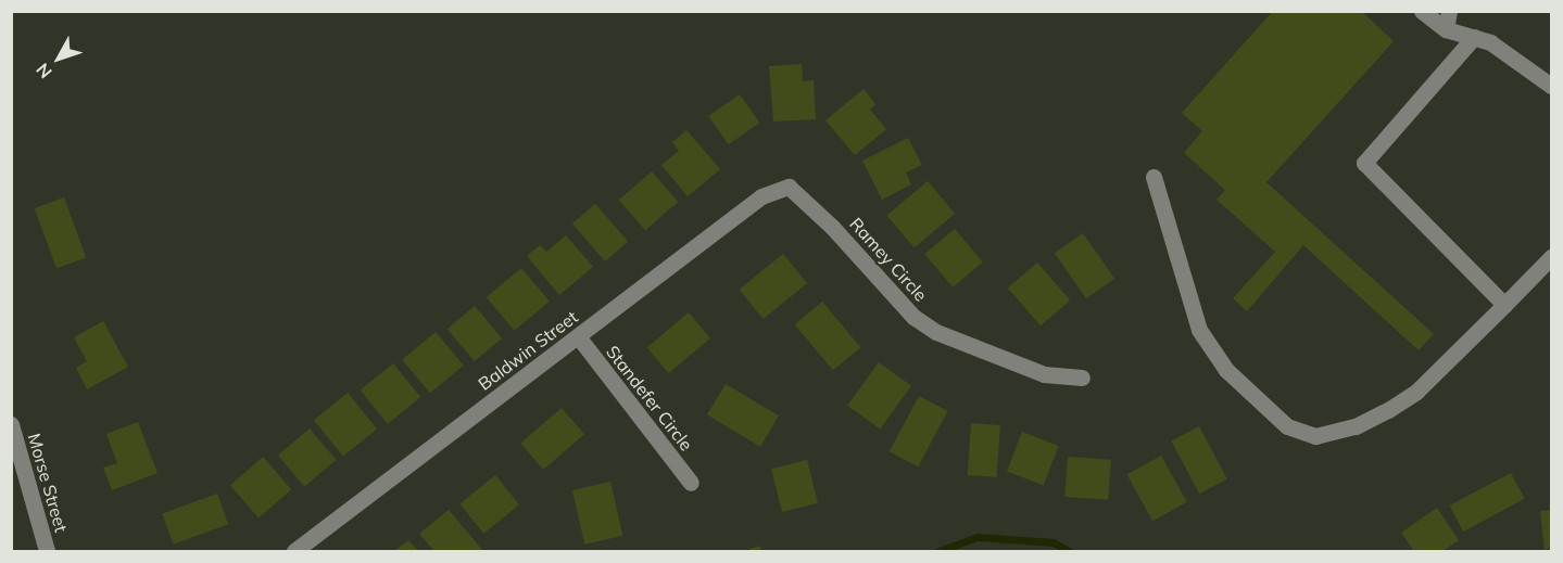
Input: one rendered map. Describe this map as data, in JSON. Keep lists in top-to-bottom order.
{
  "streets": {
    "street": [
      "Ramey Circle",
      "Baldwin Street",
      "Standefer Circle",
      "Morse Street"
    ]
  },
  "crossings": [
    ["Ramey Circle", "Baldwin Street"],
    ["Baldwin Street", "Standefer Circle"]
  ],
  "north": "bottom left"
}
